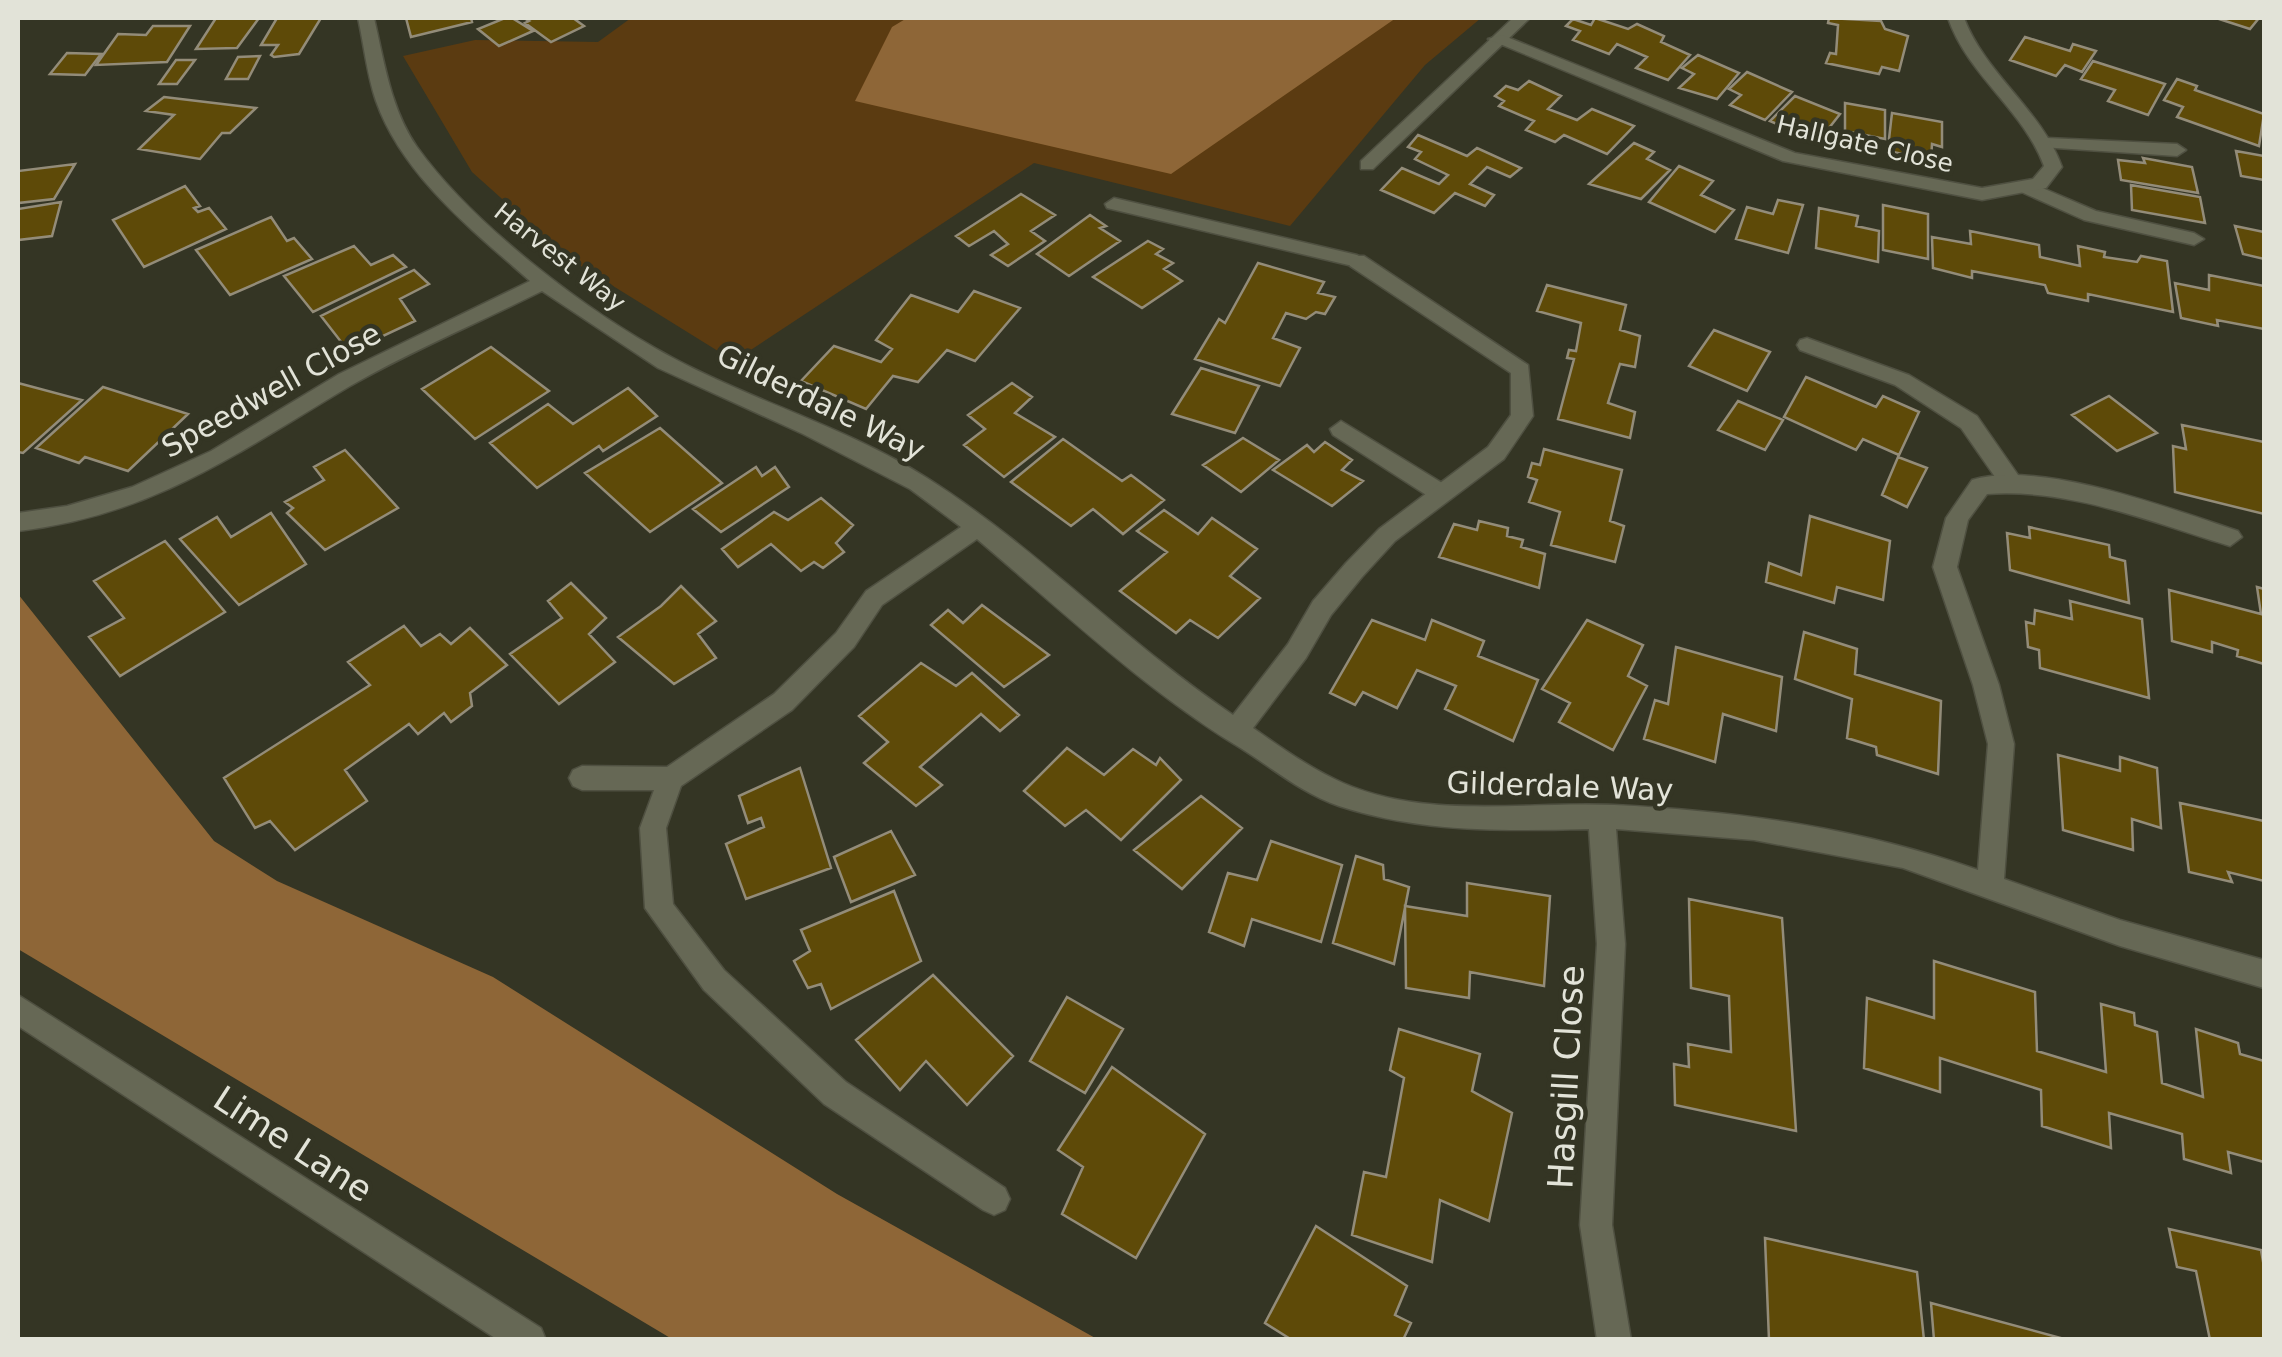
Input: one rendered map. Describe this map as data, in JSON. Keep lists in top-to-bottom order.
{
  "streets": {
    "street": [
      "Hallgate Close",
      "Harvest Way",
      "Speedwell Close",
      "Gilderdale Way",
      "Hasgill Close",
      "Lime Lane"
    ]
  },
  "crossings": [
    ["Harvest Way", "Speedwell Close"],
    ["Harvest Way", "Gilderdale Way"],
    ["Gilderdale Way", "Hasgill Close"]
  ]
}
